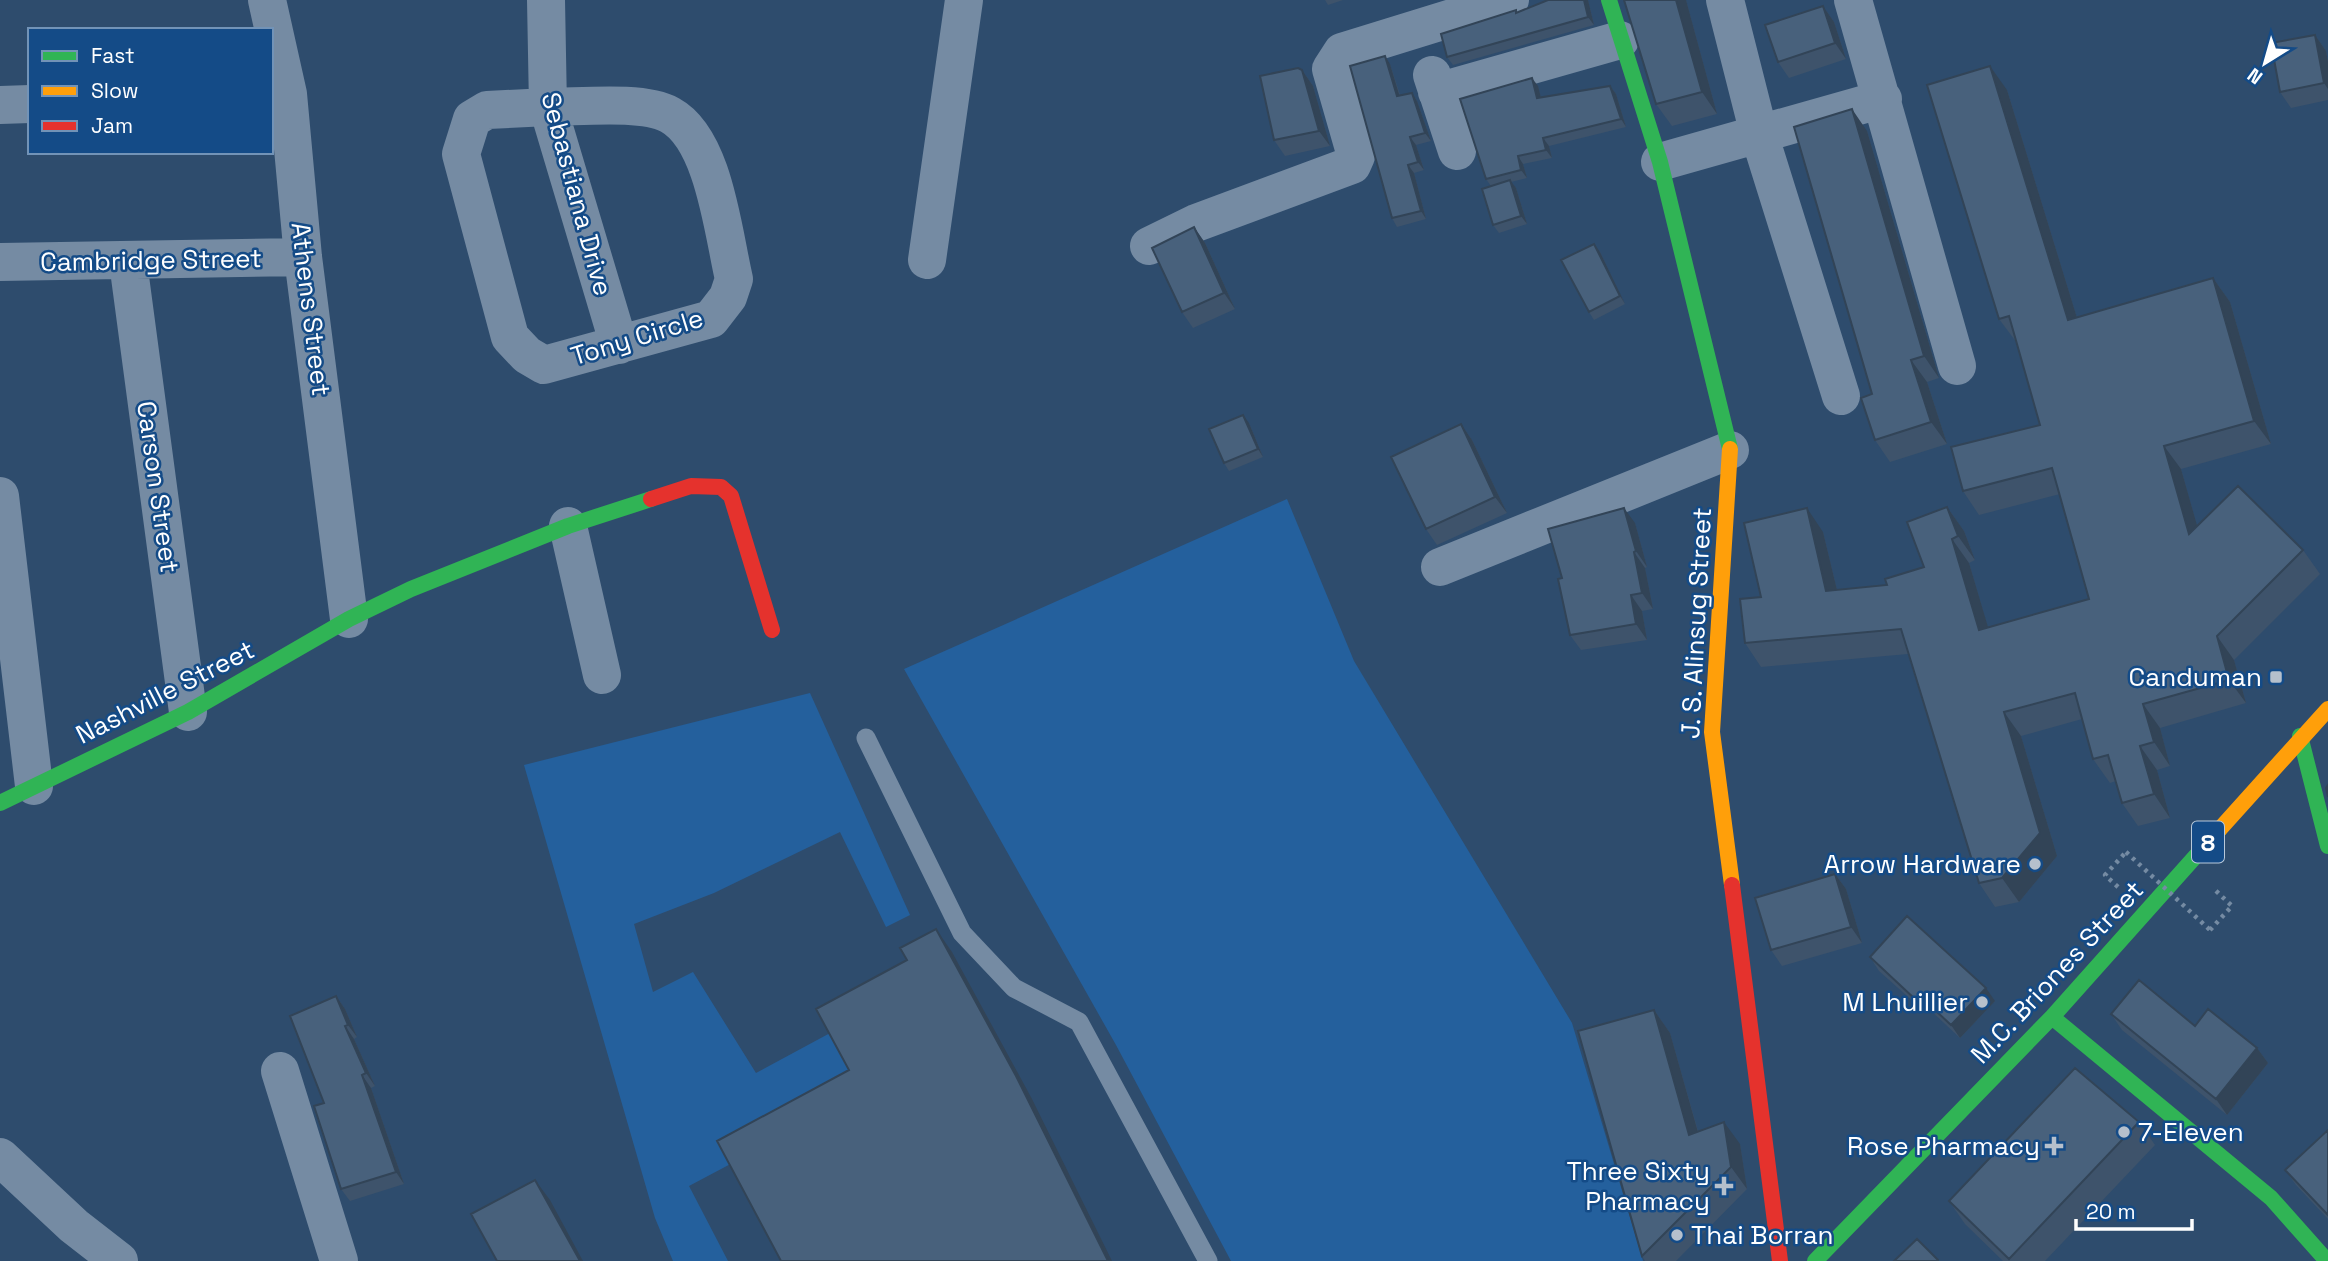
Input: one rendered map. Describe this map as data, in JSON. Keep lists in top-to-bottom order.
{
  "streets": {
    "street": [
      "Sebastiana Drive",
      "Cambridge Street",
      "Athens Street",
      "Tony Circle",
      "Carson Street",
      "J. S. Alinsug Street",
      "Nashville Street",
      "8",
      "M.C. Briones Street"
    ]
  },
  "crossings": [
    ["Sebastiana Drive", "Tony Circle"],
    ["Cambridge Street", "Athens Street"],
    ["Cambridge Street", "Carson Street"],
    ["Athens Street", "Nashville Street"],
    ["Carson Street", "Nashville Street"]
  ],
  "places": {
    "transit": ["Canduman"],
    "other": [
      "Arrow Hardware",
      "M Lhuillier",
      "7-Eleven",
      "Thai Borran"
    ],
    "health": ["Rose Pharmacy", "Three Sixty Pharmacy"]
  },
  "legend": ["Fast", "Slow", "Jam"],
  "scale_bar": "20 m",
  "north": "bottom left"
}
